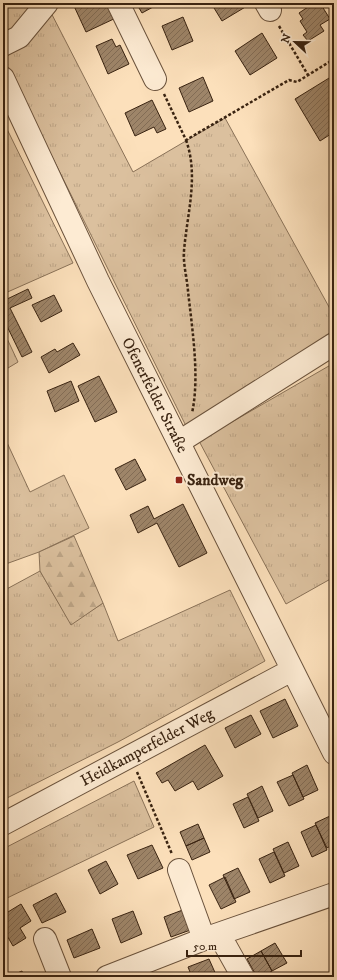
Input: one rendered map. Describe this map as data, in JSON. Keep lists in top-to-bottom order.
{
  "streets": {
    "street": ["Ofenerfelder Straße", "Heidkamperfelder Weg"]
  },
  "crossings": [
    ["Ofenerfelder Straße", "Heidkamperfelder Weg"]
  ],
  "places": {
    "transit": ["Sandweg"]
  },
  "scale_bar": "50 m",
  "north": "left"
}
